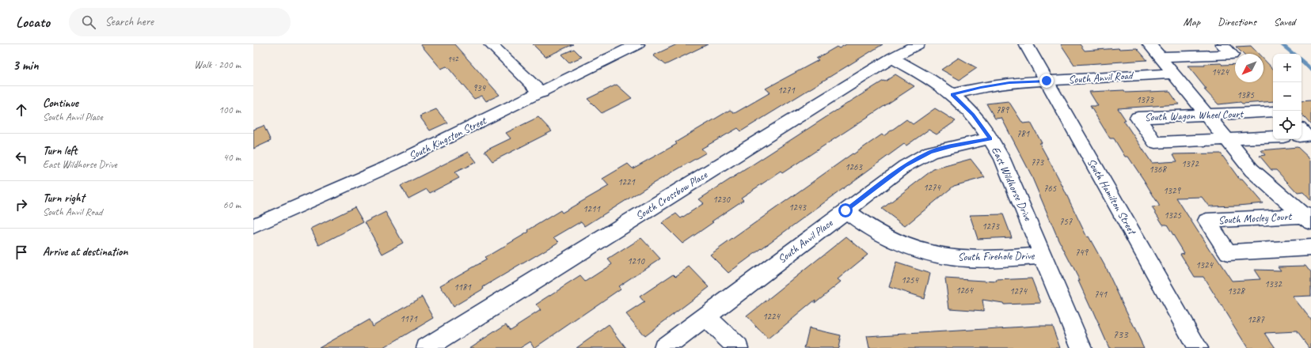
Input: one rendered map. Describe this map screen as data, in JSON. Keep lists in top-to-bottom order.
{
  "streets": {
    "street": [
      "South Anvil Road",
      "South Wagon Wheel Court",
      "South Kingston Street",
      "East Wildhorse Drive",
      "South Crossbow Place",
      "South Hamilton Street",
      "South Mosley Court",
      "South Anvil Place",
      "South Firehole Drive"
    ]
  },
  "crossings": [
    ["South Anvil Road", "East Wildhorse Drive"],
    ["South Anvil Road", "South Hamilton Street"],
    ["East Wildhorse Drive", "South Crossbow Place"],
    ["East Wildhorse Drive", "South Anvil Place"],
    ["East Wildhorse Drive", "South Firehole Drive"],
    ["South Anvil Place", "South Firehole Drive"]
  ],
  "house_numbers": [
    "942",
    "1424",
    "934",
    "1271",
    "1385",
    "1373",
    "789",
    "781",
    "773",
    "1372",
    "1263",
    "1368",
    "1221",
    "1274",
    "765",
    "1329",
    "1230",
    "1243",
    "1211",
    "1325",
    "757",
    "1273",
    "749",
    "1210",
    "1324",
    "1254",
    "1332",
    "1181",
    "1264",
    "1274",
    "1328",
    "741",
    "1224",
    "1171",
    "1287",
    "733"
  ],
  "north": "bottom left",
  "page": {
    "header": "Locato",
    "search": "Search here",
    "nav": ["Map", "Directions", "Saved"],
    "heading": ["3 min", "Walk · 200 m"],
    "map_buttons": ["+", "−"],
    "list": [
      ["Continue", "South Anvil Place", "100 m"],
      ["Turn left", "East Wildhorse Drive", "40 m"],
      ["Turn right", "South Anvil Road", "60 m"],
      "Arrive at destination"
    ]
  }
}
